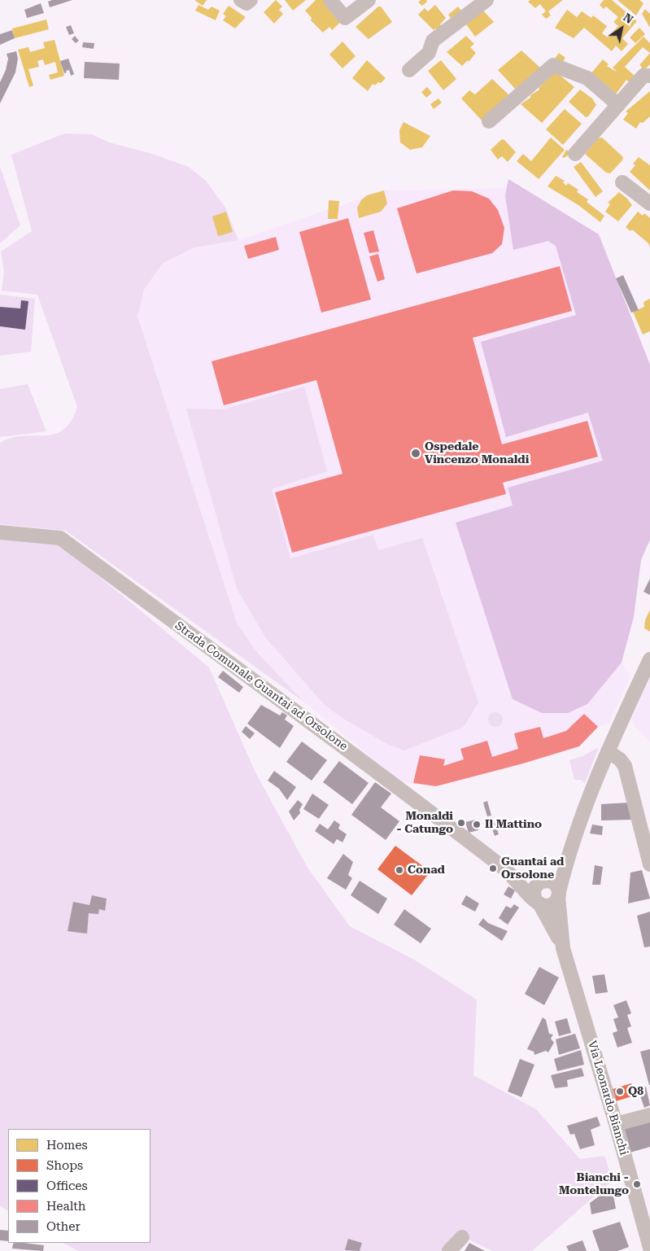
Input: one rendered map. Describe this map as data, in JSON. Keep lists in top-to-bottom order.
{
  "streets": {
    "street": ["Strada Comunale Guantai ad Orsolone", "Via Leonardo Bianchi"]
  },
  "crossings": [
    ["Strada Comunale Guantai ad Orsolone", "Via Leonardo Bianchi"]
  ],
  "places": [
    "Ospedale Vincenzo Monaldi",
    "Monaldi - Catungo",
    "Il Mattino",
    "Guantai ad Orsolone",
    "Conad",
    "Q8",
    "Bianchi - Montelungo"
  ],
  "legend": [
    "Homes",
    "Shops",
    "Offices",
    "Health",
    "Other"
  ],
  "north": "top right"
}
